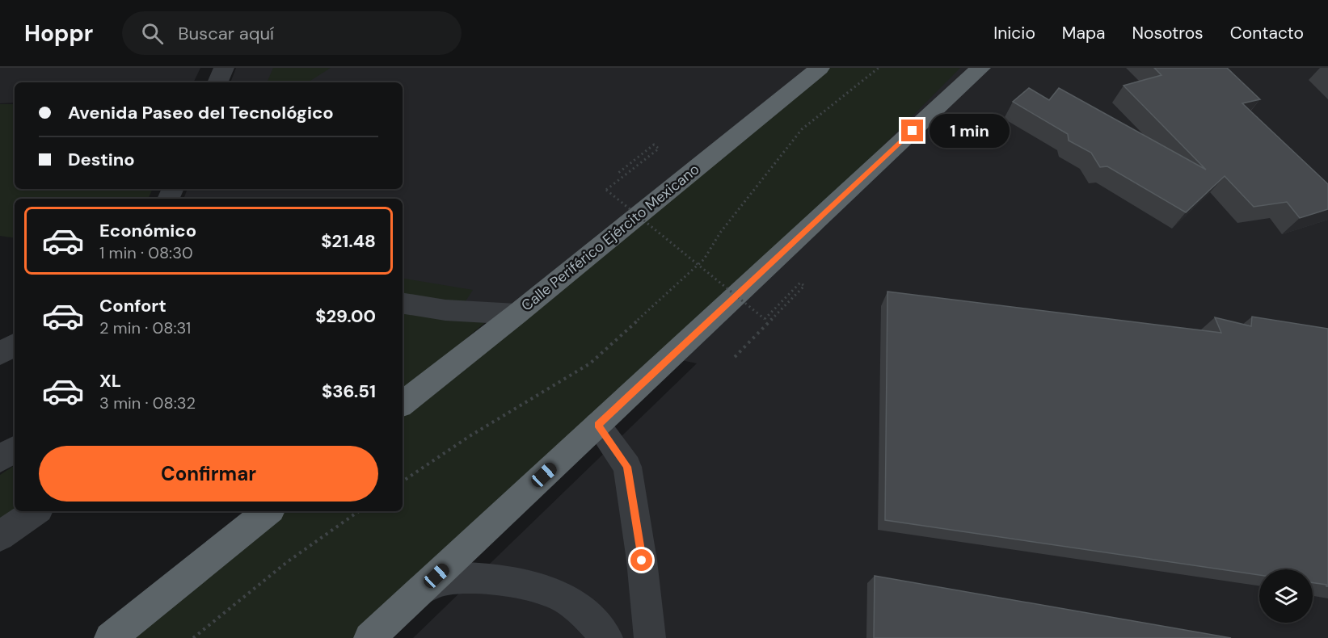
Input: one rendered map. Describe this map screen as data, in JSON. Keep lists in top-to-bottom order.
{
  "streets": {
    "highway": ["Calle Periférico Ejército Mexicano"]
  },
  "page": {
    "header": "Hoppr",
    "search": "Buscar aquí",
    "nav": [
      "Inicio",
      "Mapa",
      "Nosotros",
      "Contacto"
    ],
    "banner": ["Avenida Paseo del Tecnológico", "Destino"],
    "bubble": "1 min",
    "list": [
      {
        "name": "Económico",
        "note": "1 min · 08:30",
        "value": "$21.48"
      },
      {
        "name": "Confort",
        "note": "2 min · 08:31",
        "value": "$29.00"
      },
      {
        "name": "XL",
        "note": "3 min · 08:32",
        "value": "$36.51"
      }
    ],
    "buttons": "Confirmar"
  }
}
